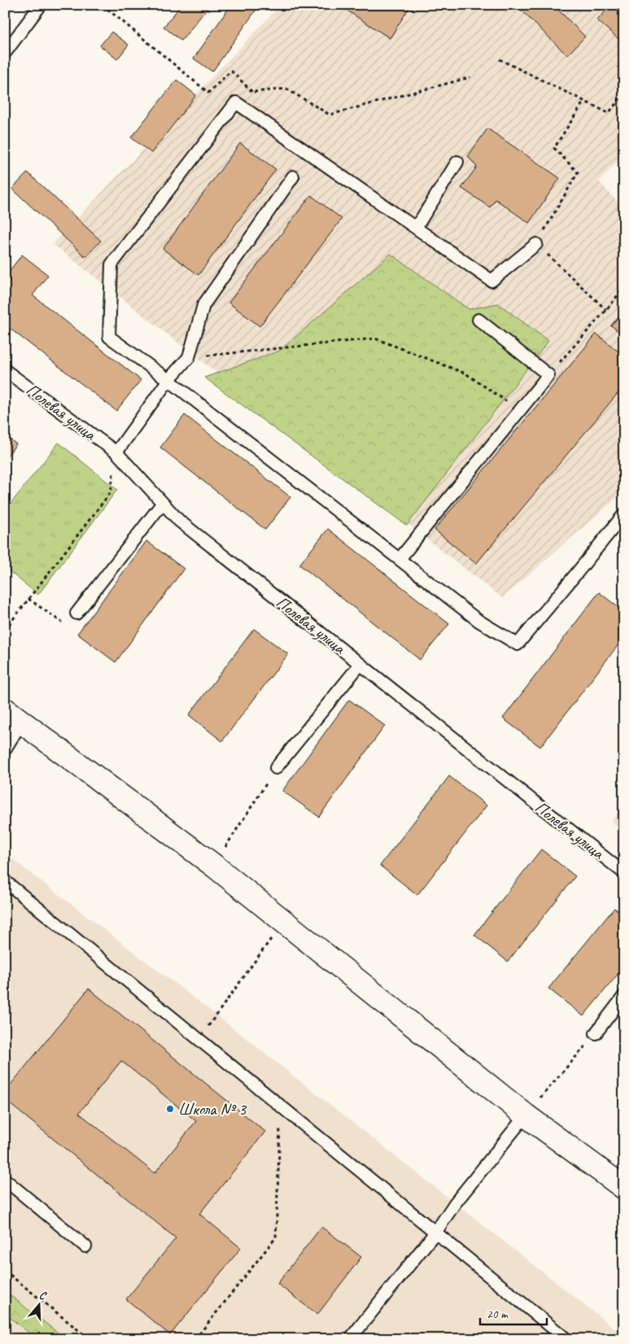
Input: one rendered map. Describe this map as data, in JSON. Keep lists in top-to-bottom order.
{
  "streets": {
    "lane": ["Полевая улица"]
  },
  "places": ["Школа № 3"],
  "scale_bar": "20 m",
  "north": "top"
}
